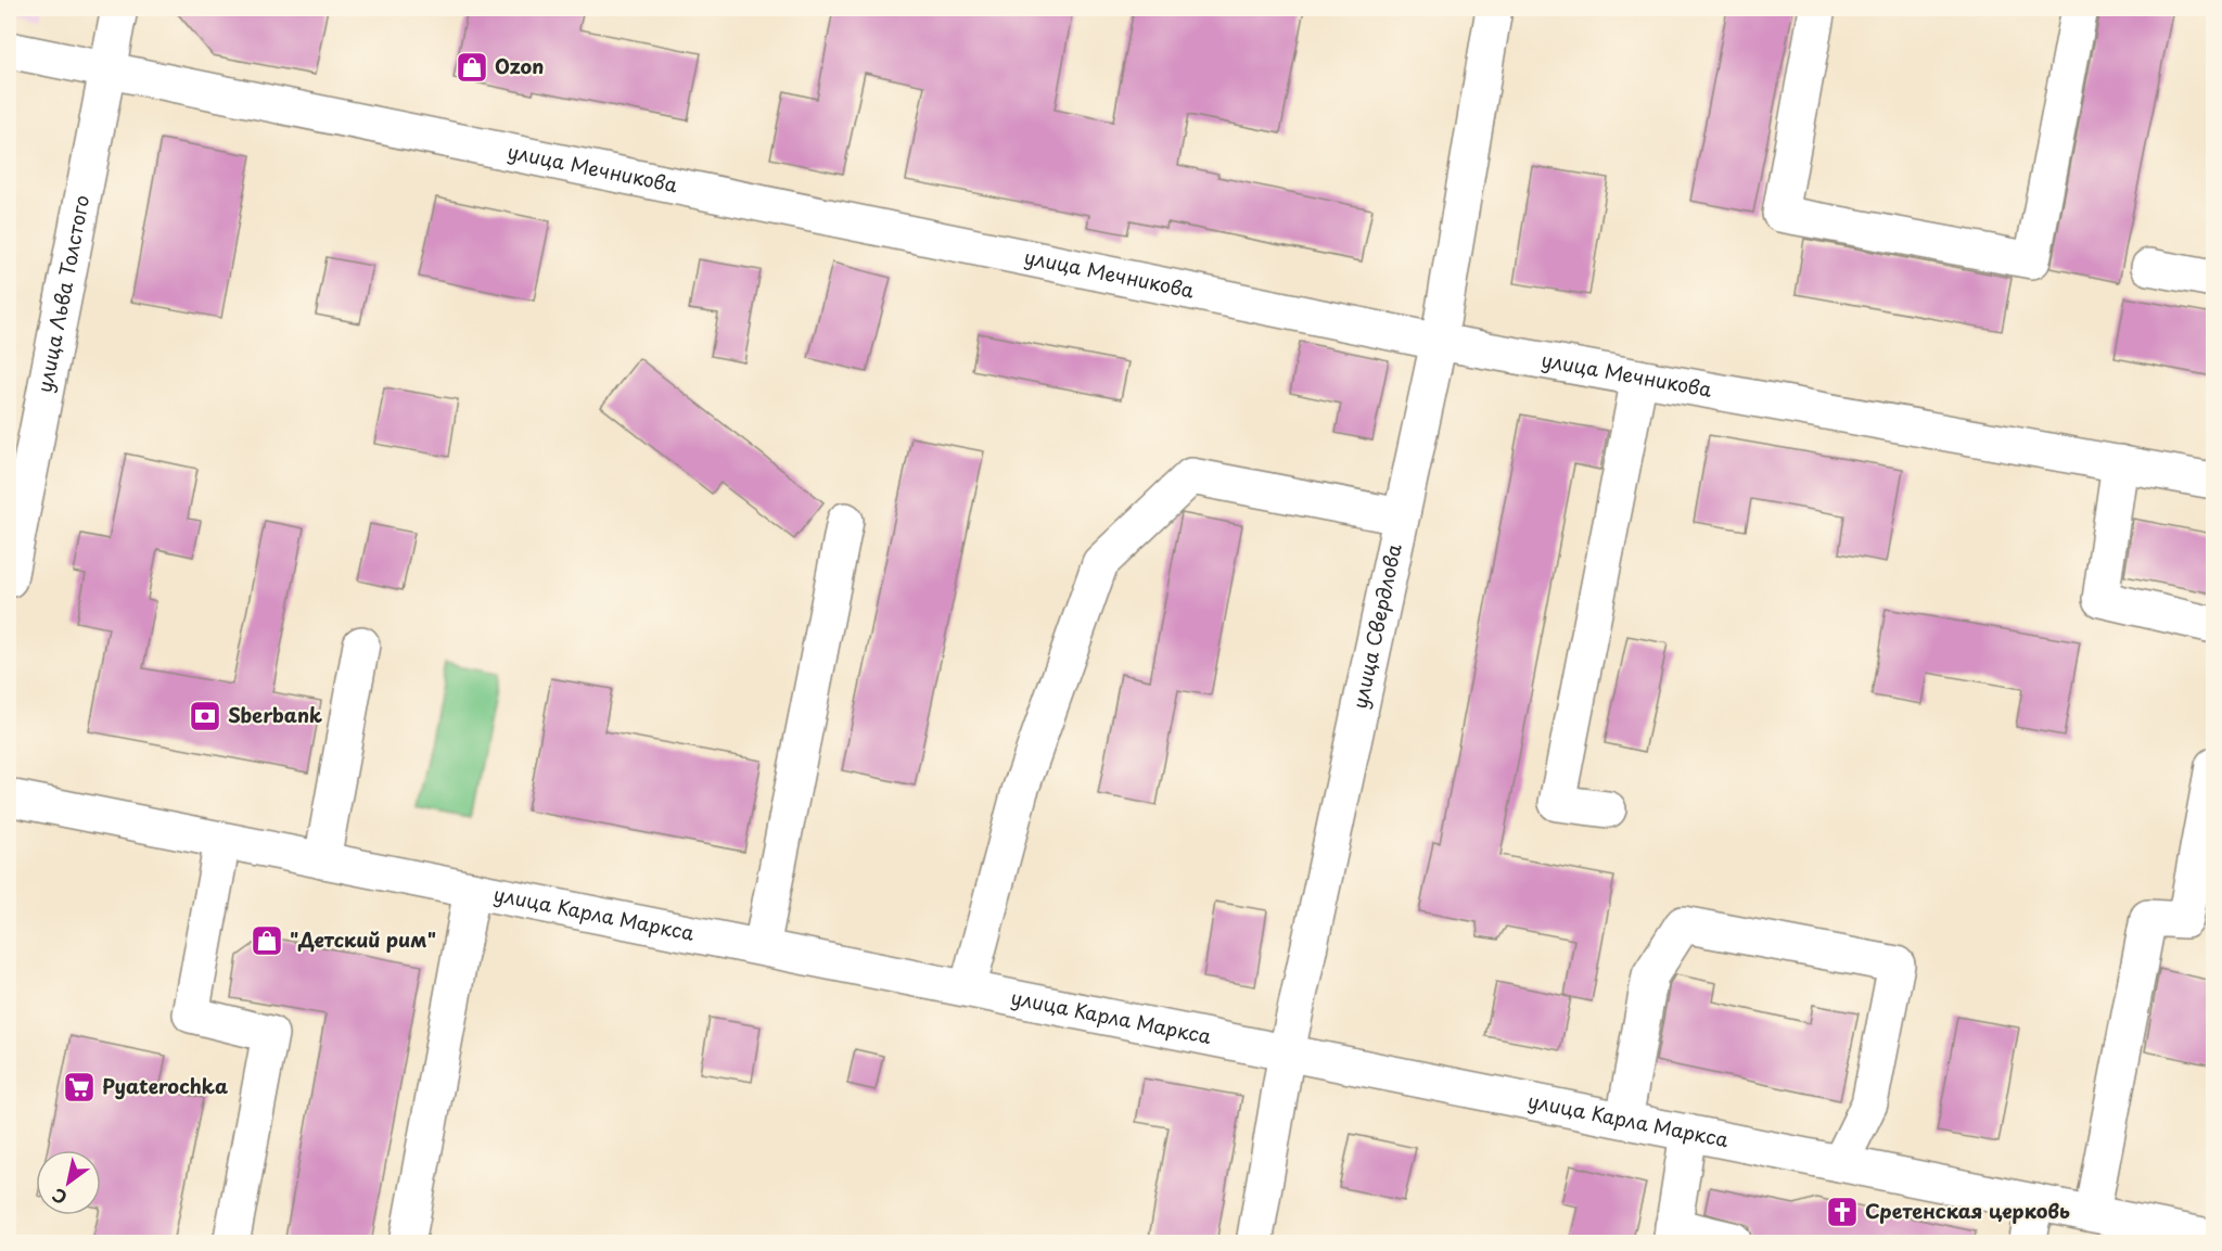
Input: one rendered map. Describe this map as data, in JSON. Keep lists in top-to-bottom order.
{
  "streets": {
    "street": [
      "улица Мечникова",
      "улица Льва Толстого",
      "улица Свердлова",
      "улица Карла Маркса"
    ]
  },
  "crossings": [
    ["улица Мечникова", "улица Льва Толстого"],
    ["улица Мечникова", "улица Свердлова"],
    ["улица Свердлова", "улица Карла Маркса"]
  ],
  "places": {
    "shop": ["Ozon", "\"Детский рим\""],
    "bank": ["Sberbank"],
    "supermarket": ["Pyaterochka"],
    "church": ["Сретенская церковь"]
  },
  "north": "bottom left"
}
